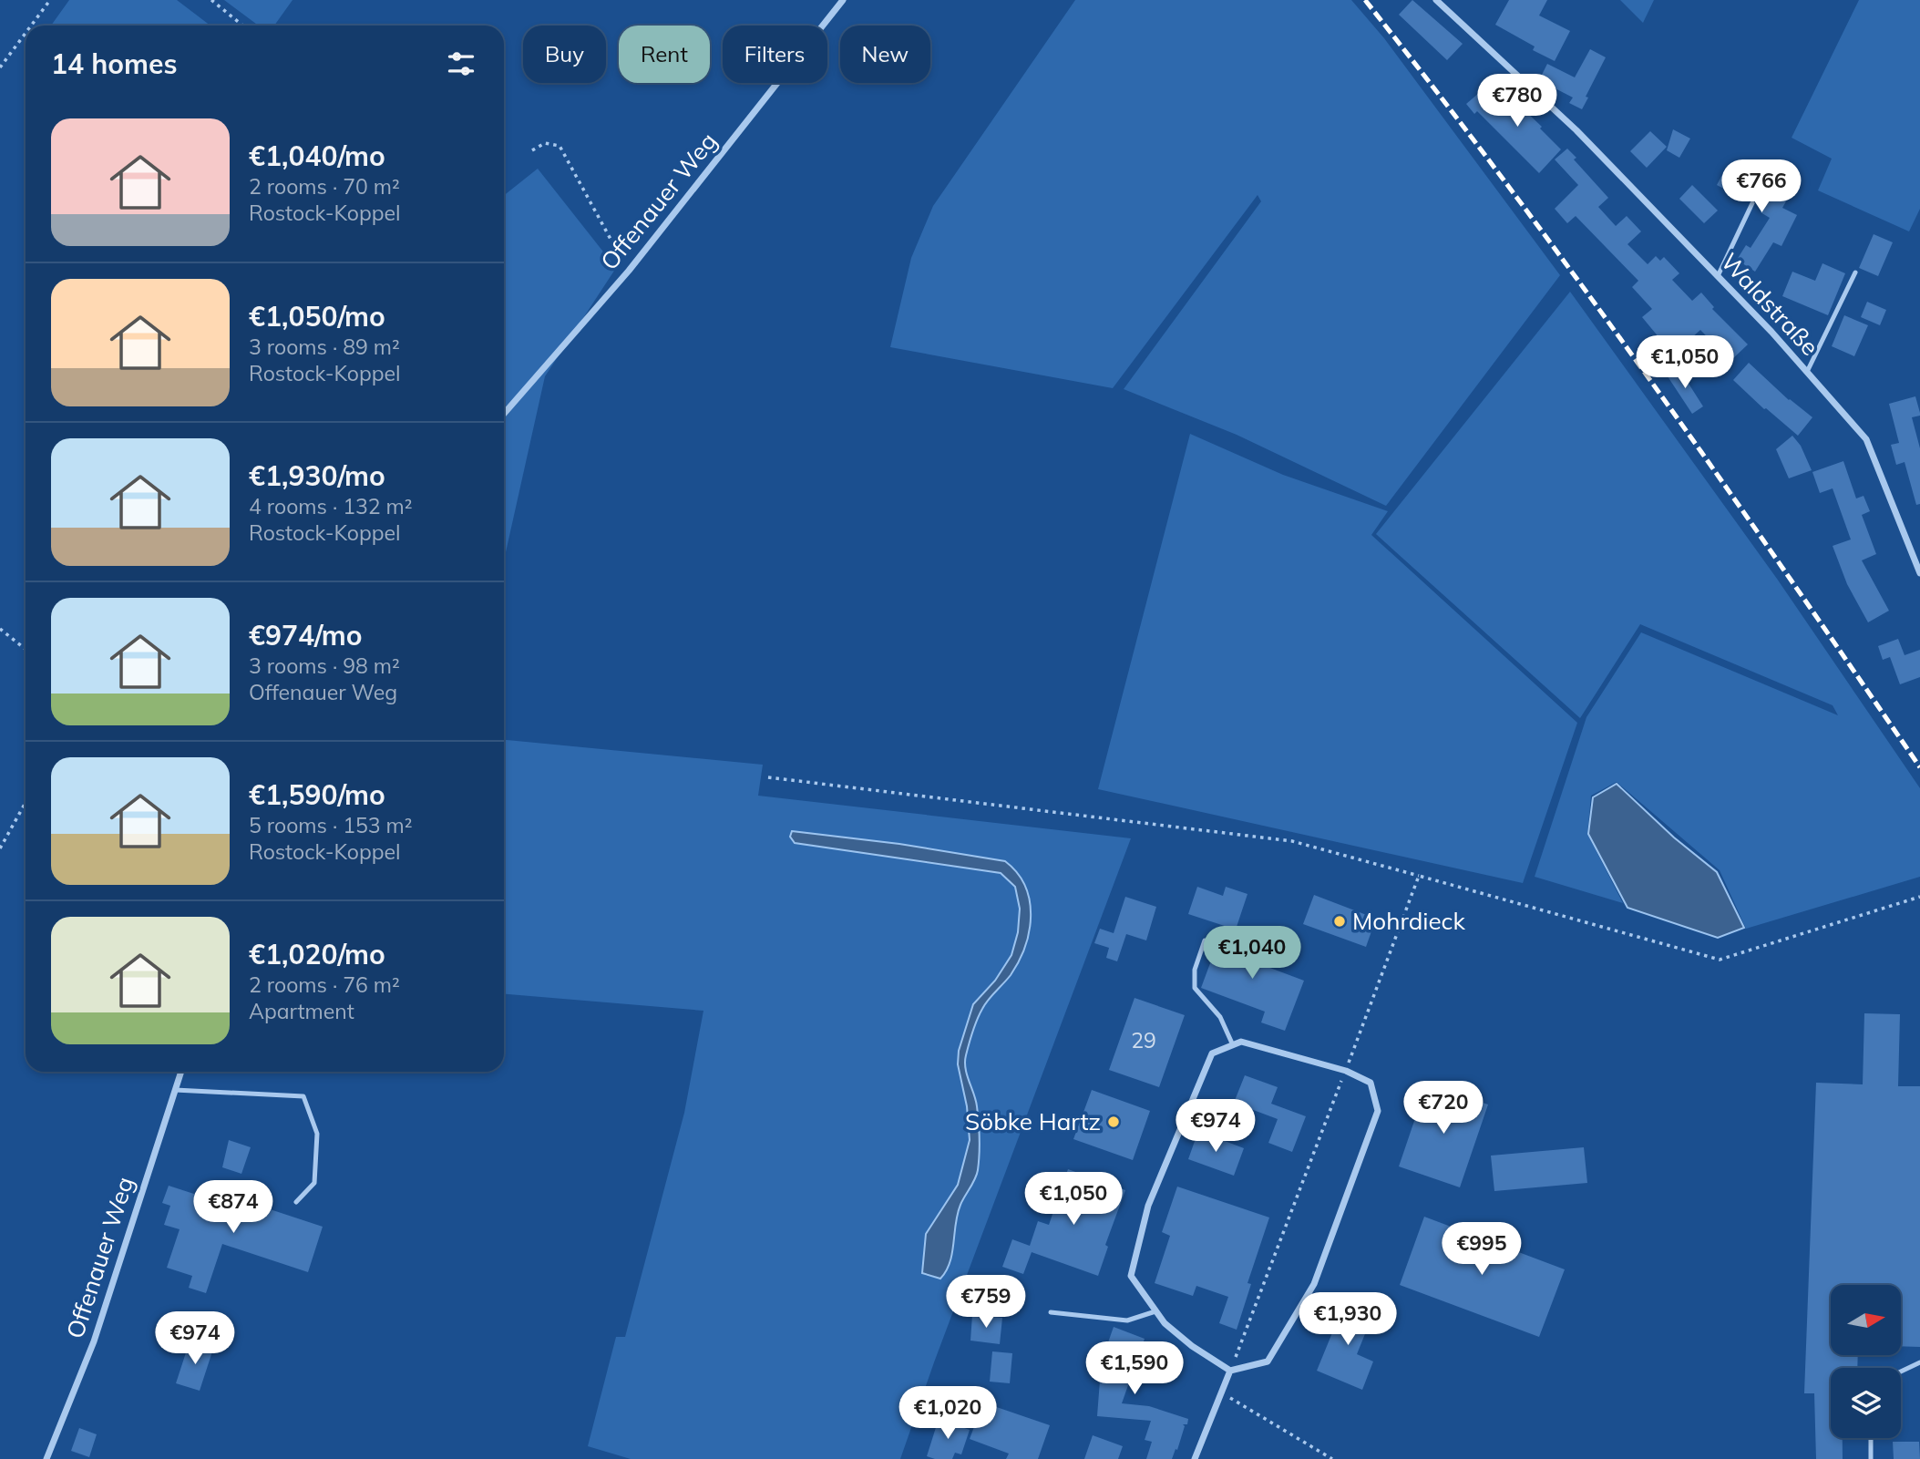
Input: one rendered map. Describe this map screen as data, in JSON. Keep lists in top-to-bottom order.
{
  "streets": {
    "street": ["Offenauer Weg", "Waldstraße"]
  },
  "places": ["Mohrdieck", "Söbke Hartz"],
  "house_numbers": ["29"],
  "north": "right",
  "page": {
    "chip": [
      "Buy",
      "Rent",
      "Filters",
      "New"
    ],
    "heading": "14 homes",
    "price": [
      "€780",
      "€766",
      "€1,050",
      "€1,040",
      "€720",
      "€974",
      "€1,050",
      "€874",
      "€995",
      "€759",
      "€1,930",
      "€974",
      "€1,590",
      "€1,020"
    ],
    "list": [
      {
        "name": "€1,040/mo",
        "note": "2 rooms · 70 m² · Rostock-Koppel"
      },
      {
        "name": "€1,050/mo",
        "note": "3 rooms · 89 m² · Rostock-Koppel"
      },
      {
        "name": "€1,930/mo",
        "note": "4 rooms · 132 m² · Rostock-Koppel"
      },
      {
        "name": "€974/mo",
        "note": "3 rooms · 98 m² · Offenauer Weg"
      },
      {
        "name": "€1,590/mo",
        "note": "5 rooms · 153 m² · Rostock-Koppel"
      },
      {
        "name": "€1,020/mo",
        "note": "2 rooms · 76 m² · Apartment"
      }
    ]
  }
}
